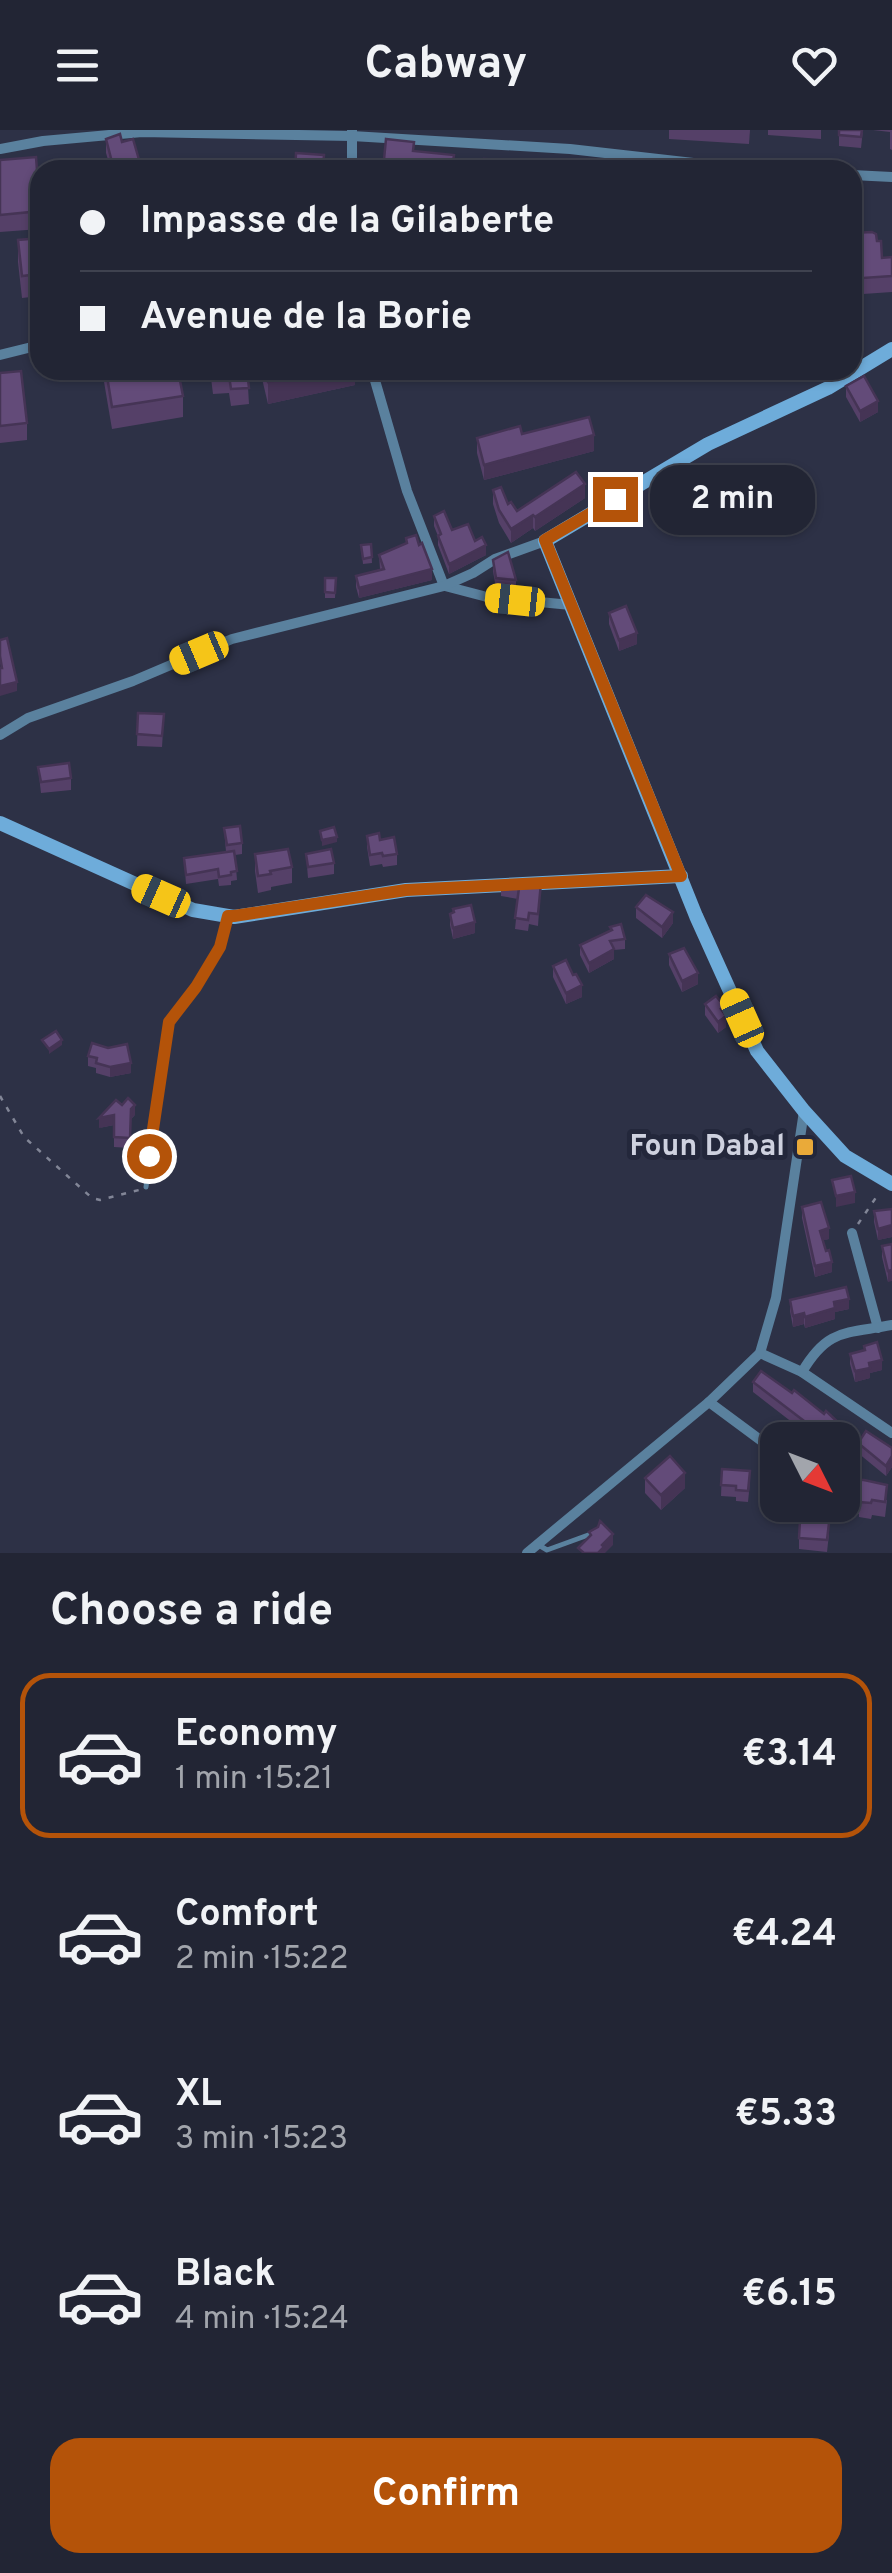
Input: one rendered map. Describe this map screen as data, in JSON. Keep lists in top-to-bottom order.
{
  "places": {
    "transit": ["Foun Dabal"]
  },
  "north": "bottom right",
  "page": {
    "header": "Cabway",
    "banner": ["Impasse de la Gilaberte", "Avenue de la Borie"],
    "bubble": "2 min",
    "heading": "Choose a ride",
    "list": [
      {
        "name": "Economy",
        "note": "1 min · 15:21",
        "value": "€3.14"
      },
      {
        "name": "Comfort",
        "note": "2 min · 15:22",
        "value": "€4.24"
      },
      {
        "name": "XL",
        "note": "3 min · 15:23",
        "value": "€5.33"
      },
      {
        "name": "Black",
        "note": "4 min · 15:24",
        "value": "€6.15"
      }
    ],
    "buttons": "Confirm"
  }
}
